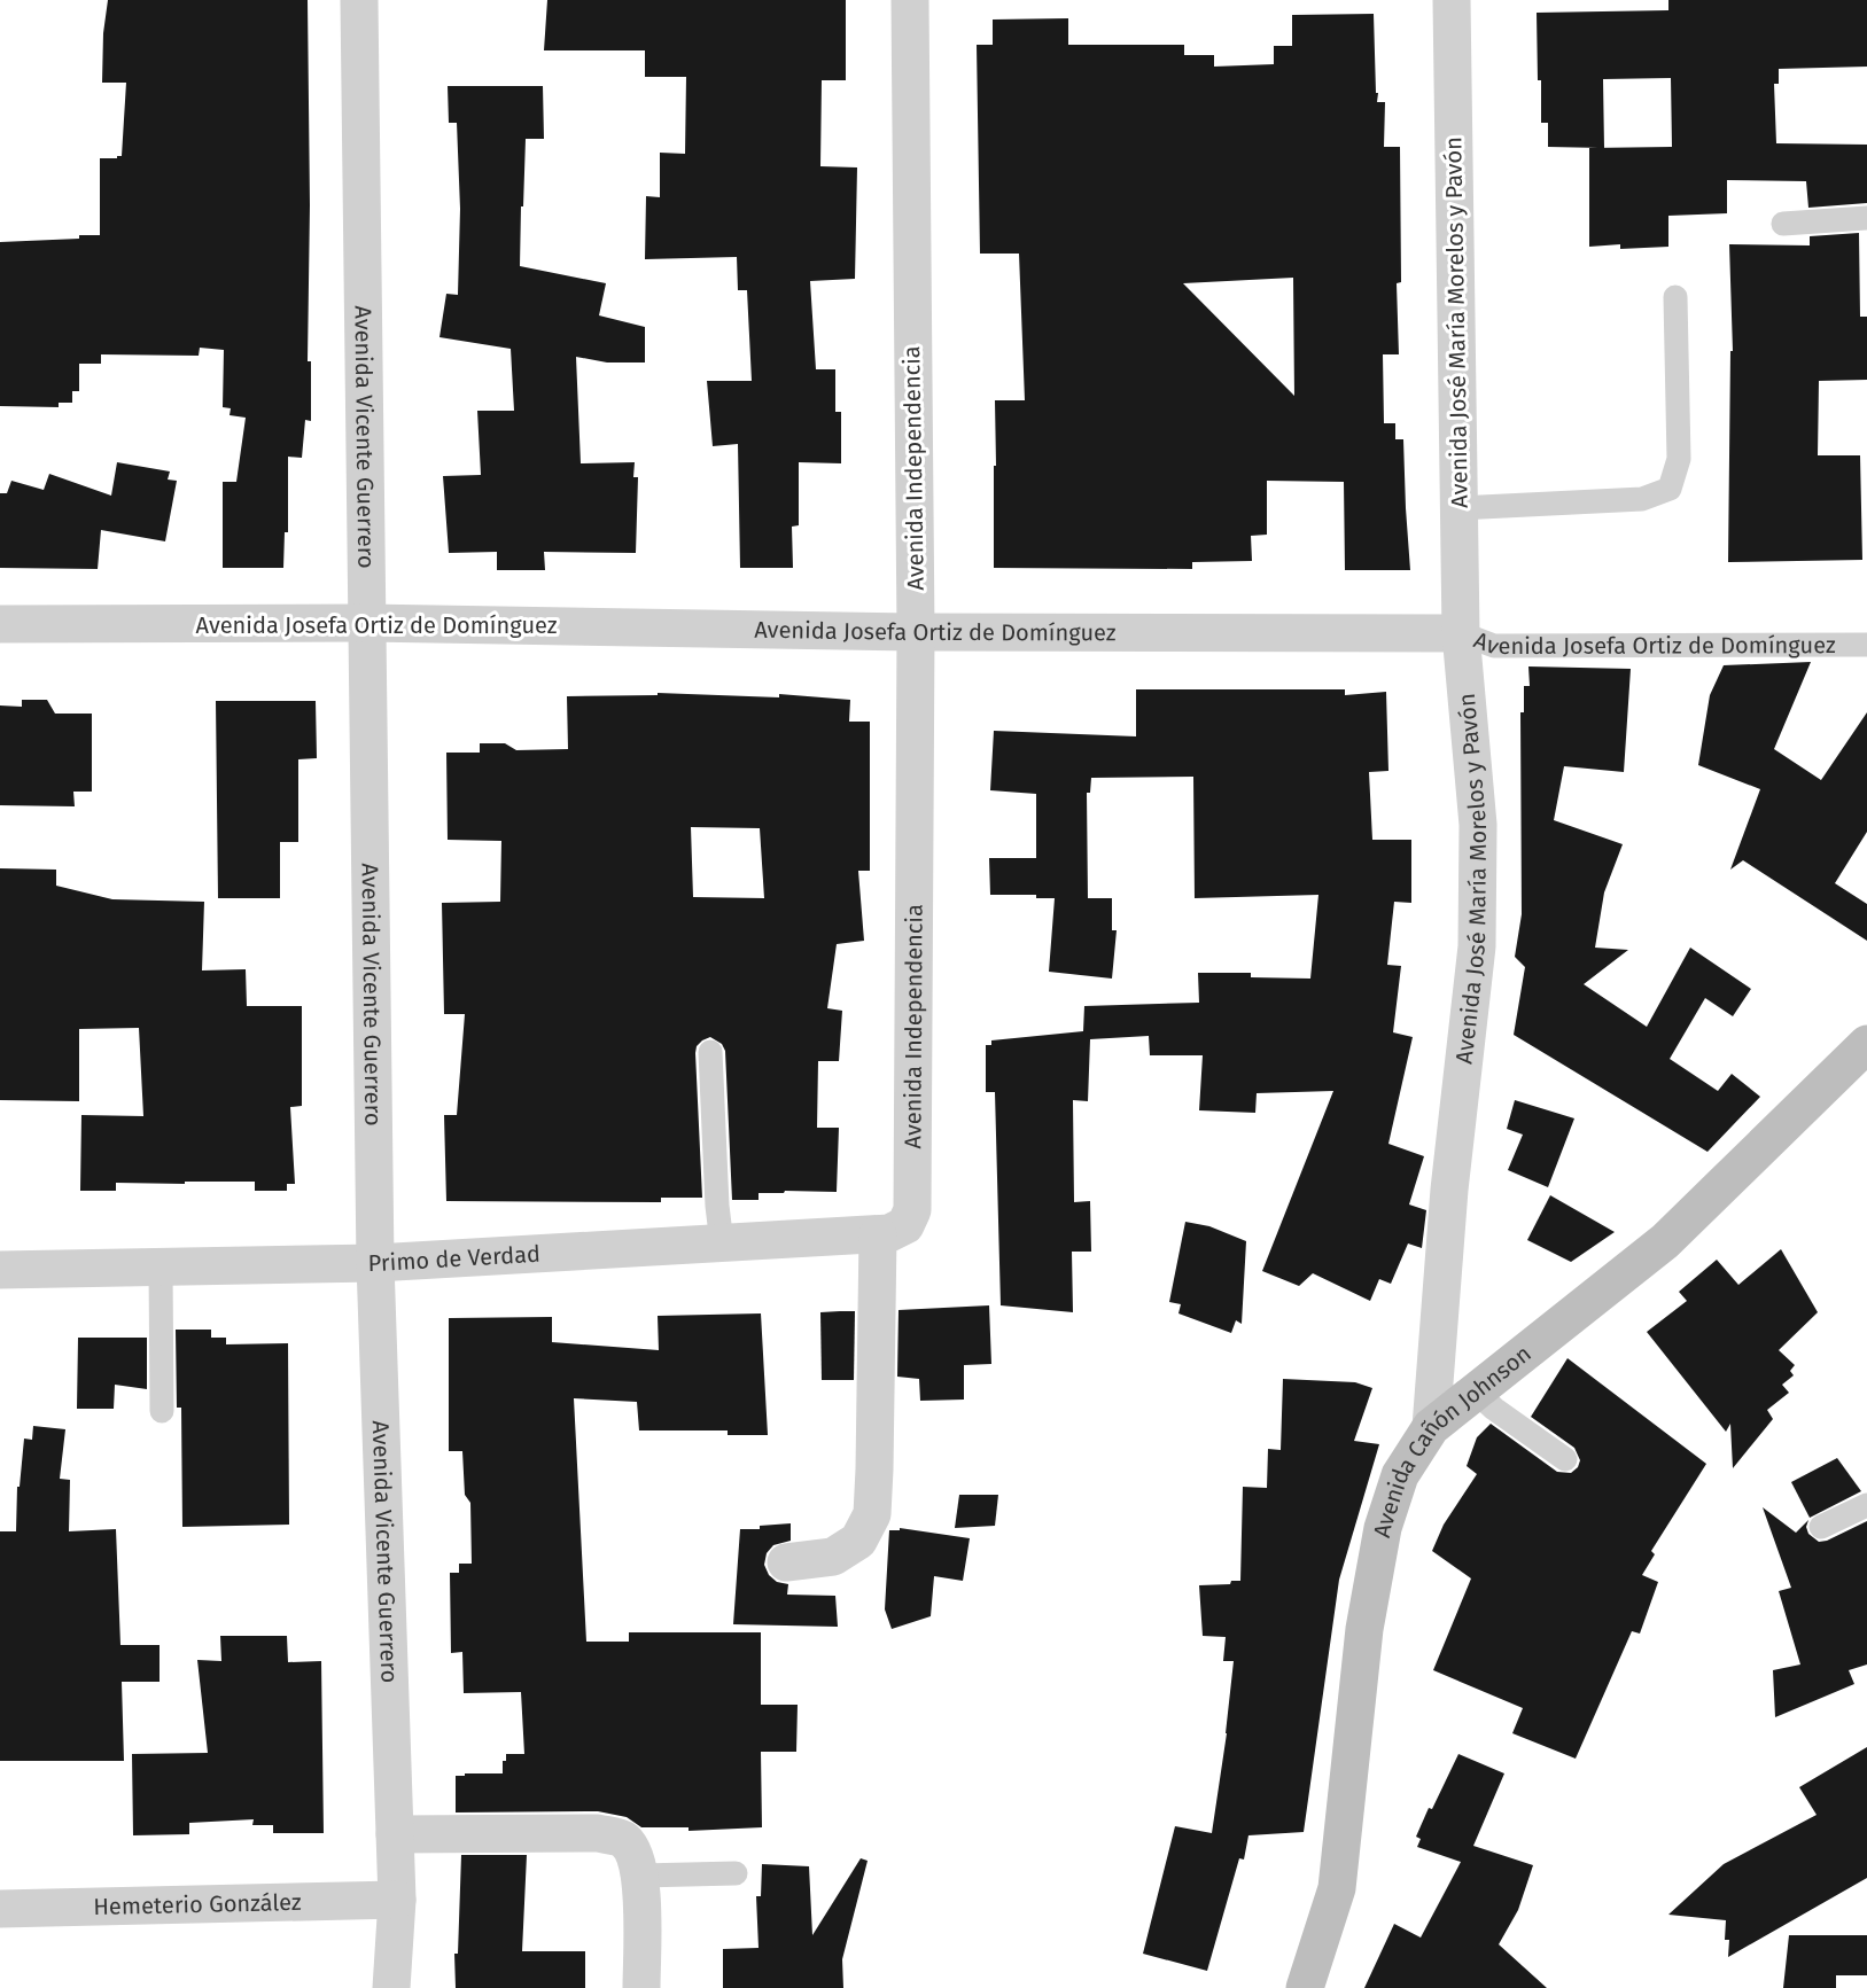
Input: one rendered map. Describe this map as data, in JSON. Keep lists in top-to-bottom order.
{
  "streets": {
    "main road": ["Avenida Cañón Johnson"],
    "street": [
      "Avenida José María Morelos y Pavón",
      "Avenida Vicente Guerrero",
      "Avenida Independencia",
      "Avenida Josefa Ortiz de Domínguez",
      "Primo de Verdad",
      "Hemeterio González"
    ]
  },
  "crossings": [
    ["Avenida José María Morelos y Pavón", "Avenida Josefa Ortiz de Domínguez"],
    ["Avenida José María Morelos y Pavón", "Avenida Cañón Johnson"],
    ["Avenida Vicente Guerrero", "Avenida Josefa Ortiz de Domínguez"],
    ["Avenida Vicente Guerrero", "Primo de Verdad"],
    ["Avenida Vicente Guerrero", "Hemeterio González"],
    ["Avenida Independencia", "Avenida Josefa Ortiz de Domínguez"],
    ["Avenida Independencia", "Primo de Verdad"]
  ]
}
